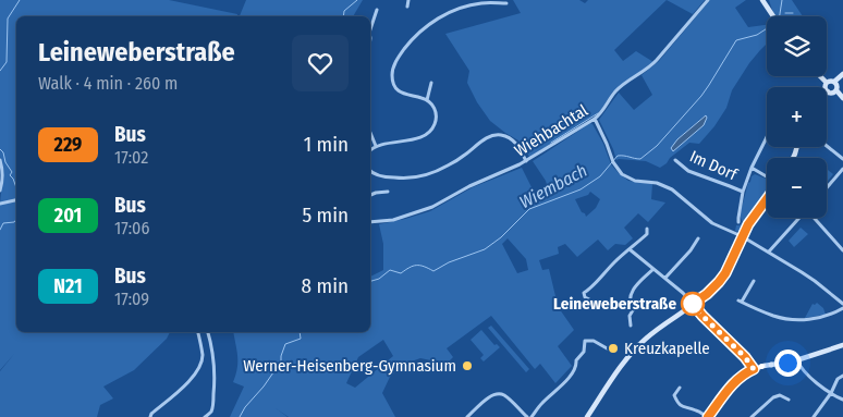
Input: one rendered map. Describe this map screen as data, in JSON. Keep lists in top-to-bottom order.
{
  "streets": {
    "street": ["Wiehbachtal", "Im Dorf"]
  },
  "water": ["Wiembach"],
  "places": ["Leineweberstraße", "Kreuzkapelle", "Werner-Heisenberg-Gymnasium"],
  "lines": ["bus line 229"],
  "page": {
    "map_buttons": ["+", "−"],
    "heading": ["Leineweberstraße", "Walk · 4 min · 260 m"],
    "list": [
      {
        "mark": "229",
        "name": "Bus",
        "note": "17:02",
        "value": "1 min"
      },
      {
        "mark": "201",
        "name": "Bus",
        "note": "17:06",
        "value": "5 min"
      },
      {
        "mark": "N21",
        "name": "Bus",
        "note": "17:09",
        "value": "8 min"
      }
    ]
  }
}
